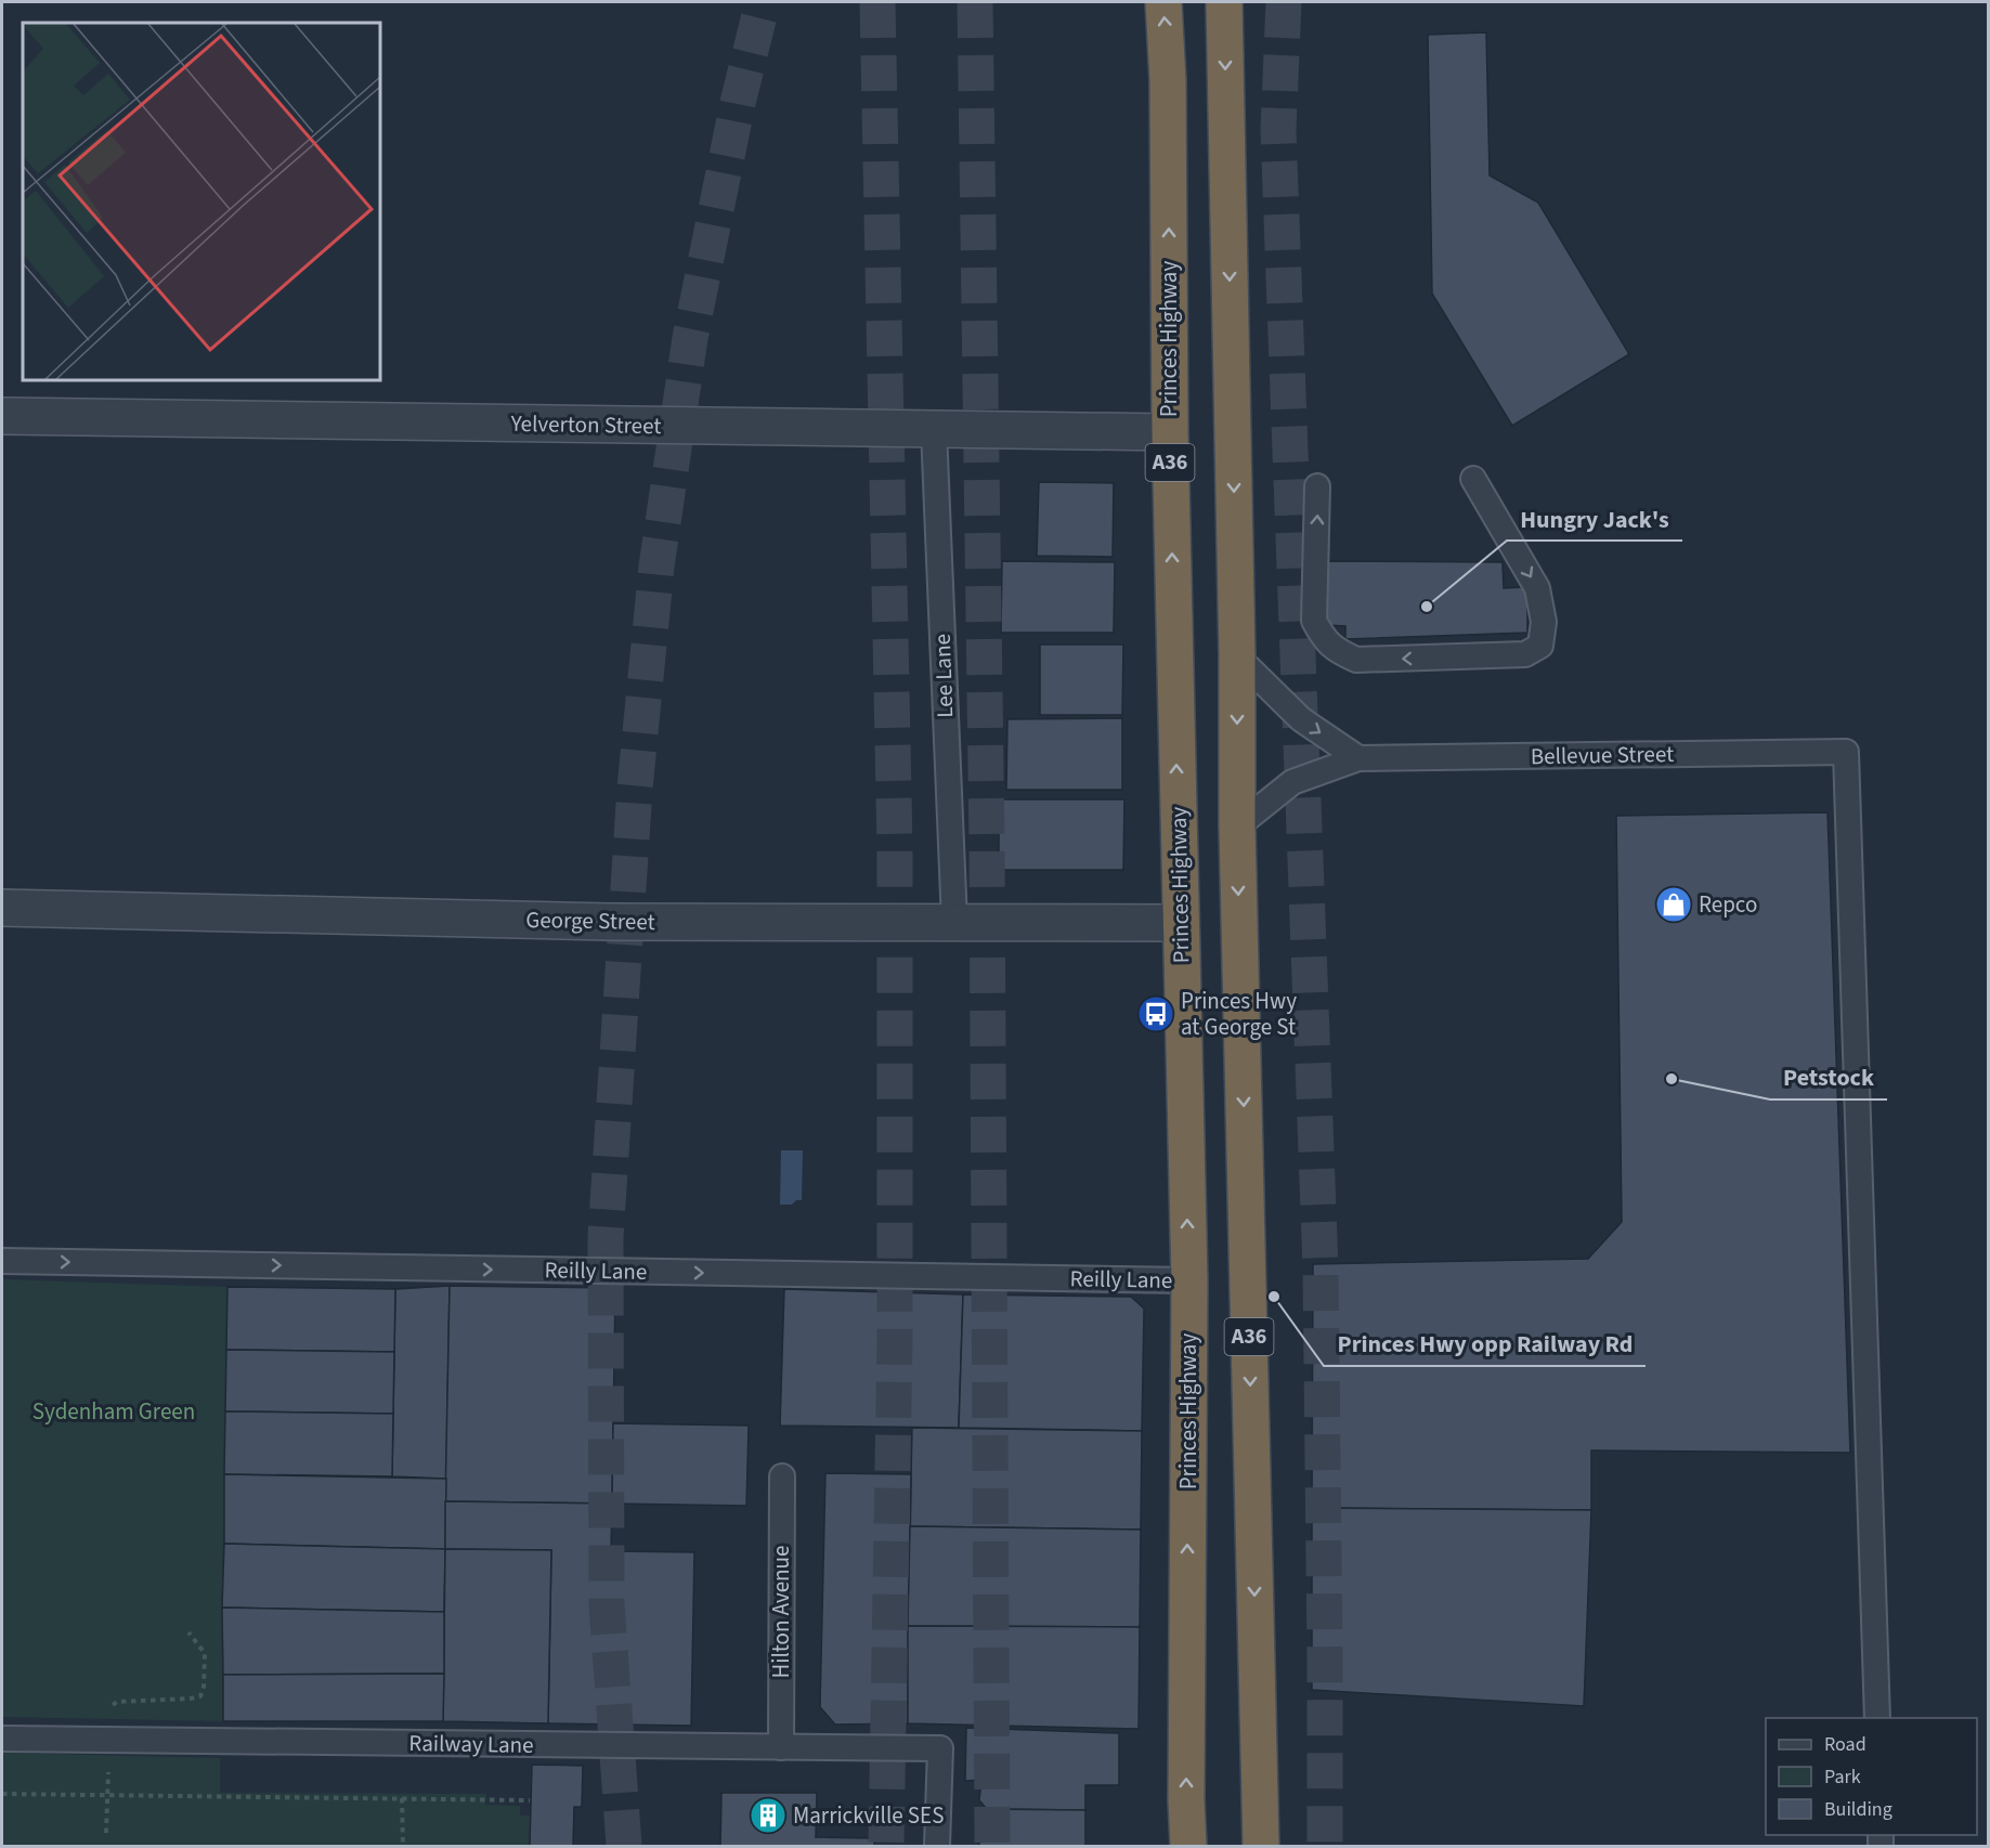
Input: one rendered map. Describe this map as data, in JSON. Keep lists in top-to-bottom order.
{
  "streets": {
    "highway": ["Princes Highway", "A36"],
    "street": ["Yelverton Street", "George Street"],
    "lane": [
      "Lee Lane",
      "Bellevue Street",
      "Reilly Lane",
      "Hilton Avenue",
      "Railway Lane"
    ]
  },
  "crossings": [
    ["Princes Highway", "Yelverton Street"],
    ["Princes Highway", "George Street"],
    ["Princes Highway", "Reilly Lane"],
    ["Yelverton Street", "Lee Lane"],
    ["A36", "Bellevue Street"],
    ["Lee Lane", "George Street"],
    ["Hilton Avenue", "Railway Lane"]
  ],
  "one_way": ["Reilly Lane"],
  "parks": ["Sydenham Green"],
  "places": {
    "other": ["Hungry Jack's", "Petstock", "Princes Hwy opp Railway Rd"],
    "shop": ["Repco"],
    "bus stop": ["Princes Hwy at George St"],
    "building": ["Marrickville SES"]
  },
  "legend": ["Road", "Park", "Building"]
}
